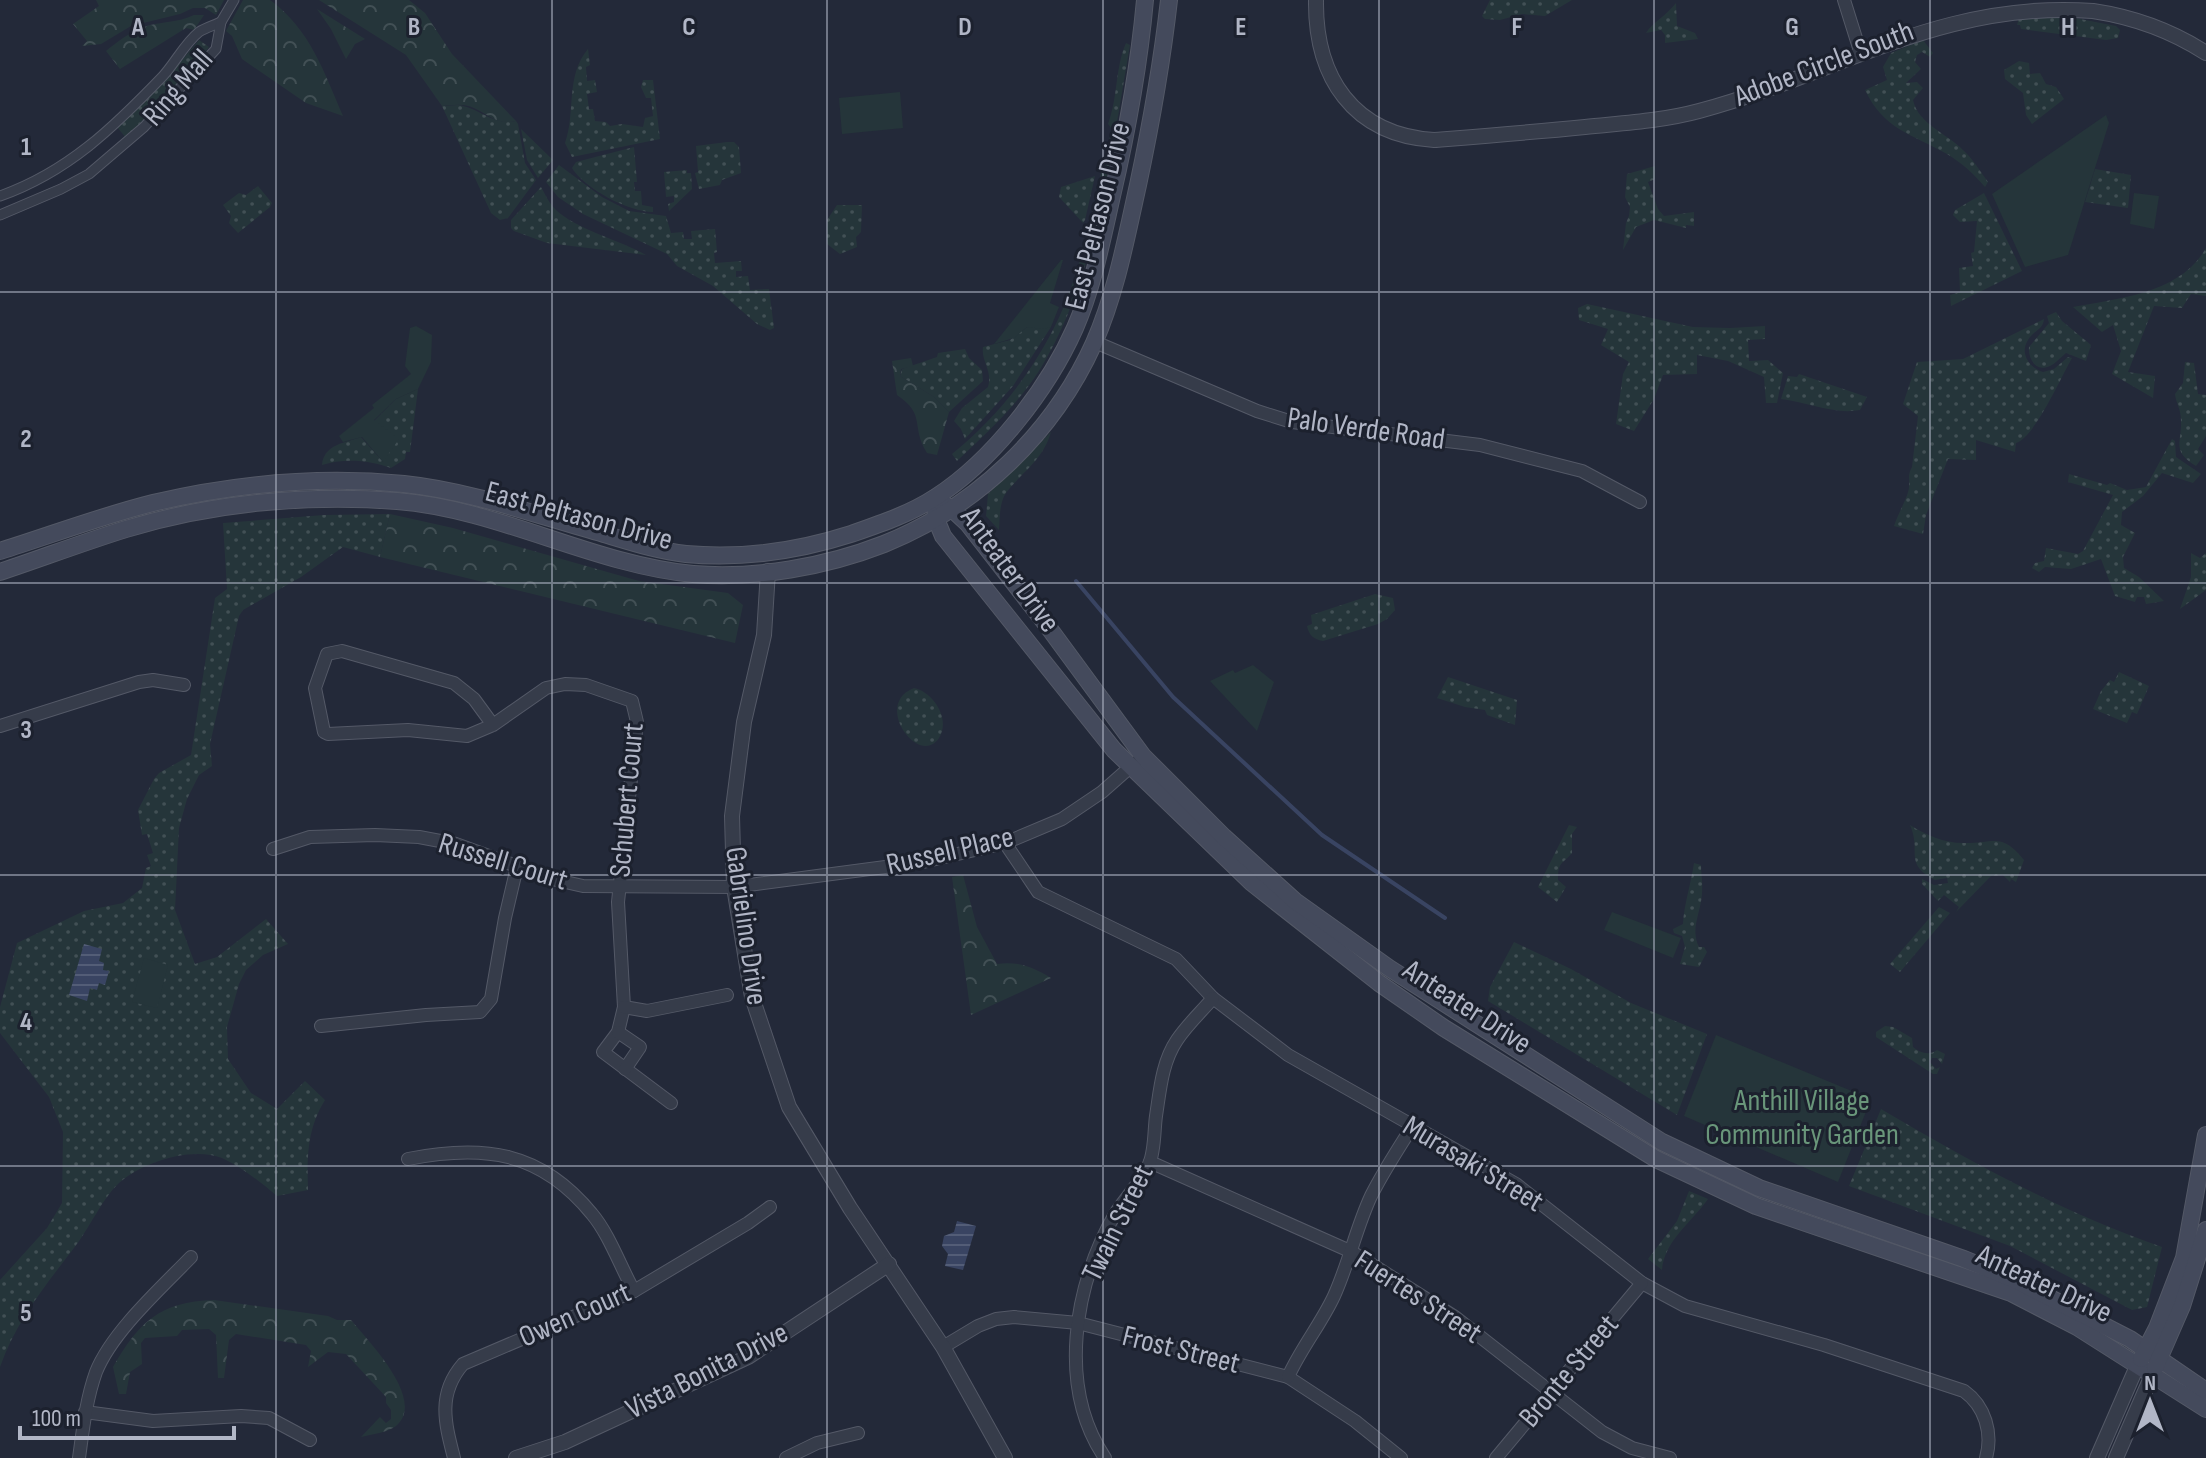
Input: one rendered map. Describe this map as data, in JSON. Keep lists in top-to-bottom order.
{
  "streets": {
    "main road": ["East Peltason Drive", "Anteater Drive"],
    "street": [
      "Adobe Circle South",
      "Ring Mall",
      "Palo Verde Road",
      "Schubert Court",
      "Russell Place",
      "Russell Court",
      "Gabrielino Drive",
      "Murasaki Street",
      "Twain Street",
      "Fuertes Street",
      "Owen Court",
      "Frost Street",
      "Vista Bonita Drive",
      "Bronte Street"
    ]
  },
  "crossings": [
    ["East Peltason Drive", "Palo Verde Road"],
    ["East Peltason Drive", "Anteater Drive"],
    ["East Peltason Drive", "Gabrielino Drive"],
    ["Anteater Drive", "Russell Place"],
    ["Schubert Court", "Russell Court"],
    ["Russell Place", "Russell Court"],
    ["Russell Place", "Gabrielino Drive"],
    ["Russell Place", "Murasaki Street"],
    ["Russell Court", "Gabrielino Drive"],
    ["Gabrielino Drive", "Frost Street"],
    ["Gabrielino Drive", "Vista Bonita Drive"],
    ["Murasaki Street", "Twain Street"],
    ["Murasaki Street", "Bronte Street"],
    ["Twain Street", "Fuertes Street"],
    ["Twain Street", "Frost Street"],
    ["Fuertes Street", "Bronte Street"]
  ],
  "parks": ["Anthill Village Community Garden"],
  "scale_bar": "100 m",
  "north": "top",
  "grid": {
    "columns": [
      "A",
      "B",
      "C",
      "D",
      "E",
      "F",
      "G",
      "H"
    ],
    "rows": [
      "1",
      "2",
      "3",
      "4",
      "5"
    ]
  }
}
